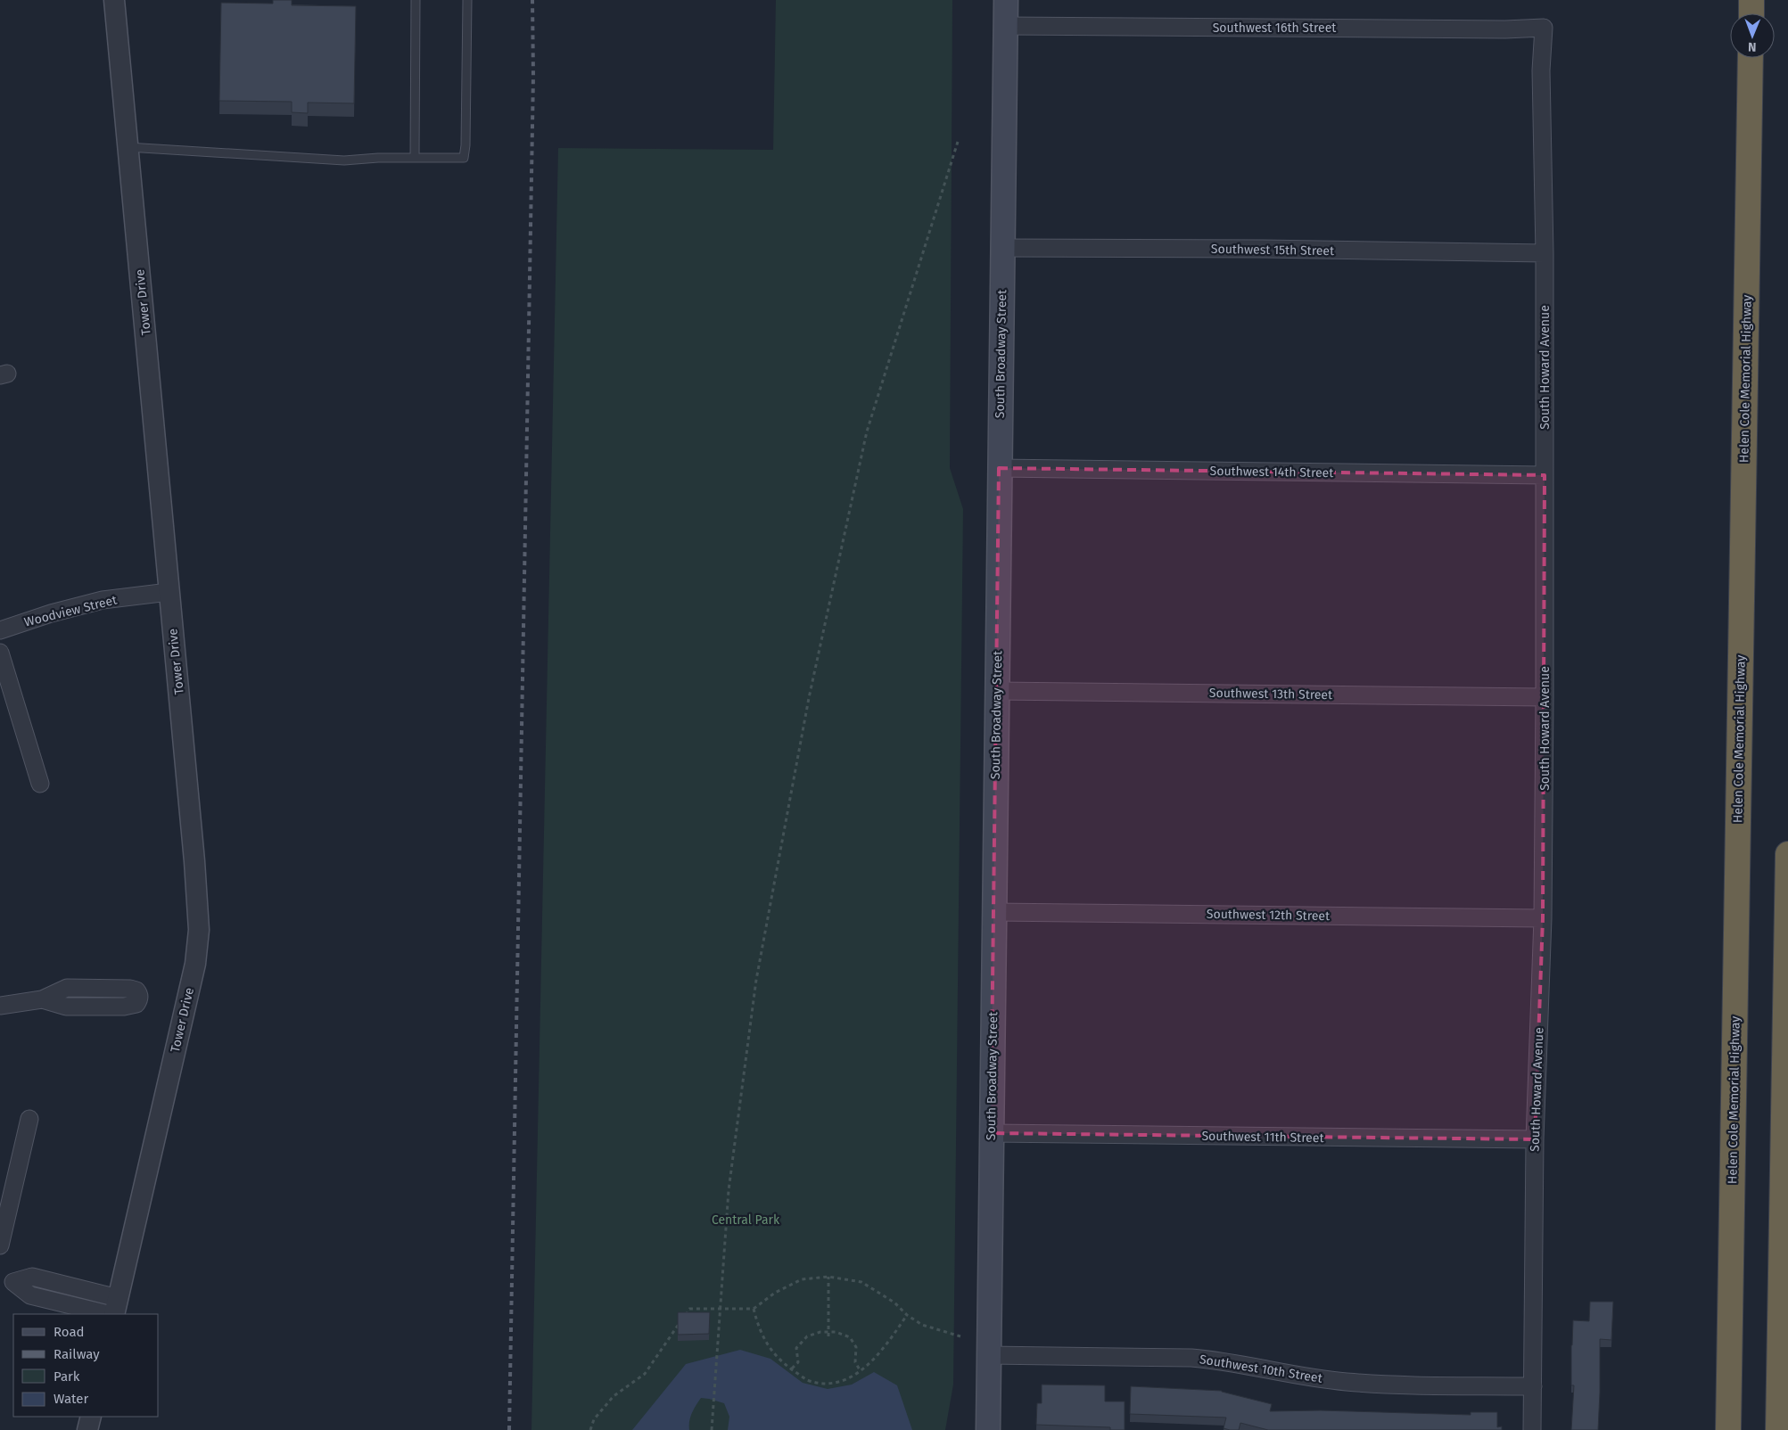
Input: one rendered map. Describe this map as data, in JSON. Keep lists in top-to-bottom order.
{
  "streets": {
    "highway": ["Helen Cole Memorial Highway"],
    "main road": ["South Broadway Street"],
    "street": [
      "Southwest 16th Street",
      "Southwest 15th Street",
      "Tower Drive",
      "South Howard Avenue",
      "Southwest 14th Street",
      "Woodview Street",
      "Southwest 13th Street",
      "Southwest 12th Street",
      "Southwest 11th Street",
      "Southwest 10th Street"
    ]
  },
  "crossings": [
    ["Southwest 16th Street", "South Broadway Street"],
    ["Southwest 16th Street", "South Howard Avenue"],
    ["Southwest 15th Street", "South Broadway Street"],
    ["Southwest 15th Street", "South Howard Avenue"],
    ["Tower Drive", "Woodview Street"],
    ["South Broadway Street", "Southwest 14th Street"],
    ["South Broadway Street", "Southwest 13th Street"],
    ["South Broadway Street", "Southwest 12th Street"],
    ["South Broadway Street", "Southwest 11th Street"],
    ["South Broadway Street", "Southwest 10th Street"],
    ["South Howard Avenue", "Southwest 14th Street"],
    ["South Howard Avenue", "Southwest 13th Street"],
    ["South Howard Avenue", "Southwest 12th Street"],
    ["South Howard Avenue", "Southwest 11th Street"],
    ["South Howard Avenue", "Southwest 10th Street"]
  ],
  "parks": ["Central Park"],
  "legend": [
    "Road",
    "Railway",
    "Park",
    "Water"
  ],
  "north": "bottom"
}
